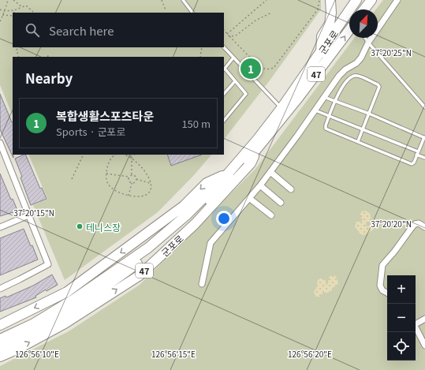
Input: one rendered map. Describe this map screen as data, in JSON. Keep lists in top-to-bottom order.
{
  "streets": {
    "main road": ["군포로", "47"]
  },
  "places": ["테니스장"],
  "north": "top right",
  "page": {
    "search": "Search here",
    "pins": "1",
    "heading": "Nearby",
    "list": [
      {
        "mark": "1",
        "name": "복합생활스포츠타운",
        "note": "Sports · 군포로",
        "value": "150 m"
      }
    ],
    "map_buttons": ["+", "−"]
  },
  "coordinates": [
    "37°20'25\"N",
    "37°20'15\"N",
    "37°20'20\"N",
    "126°56'10\"E",
    "126°56'15\"E",
    "126°56'20\"E"
  ]
}
